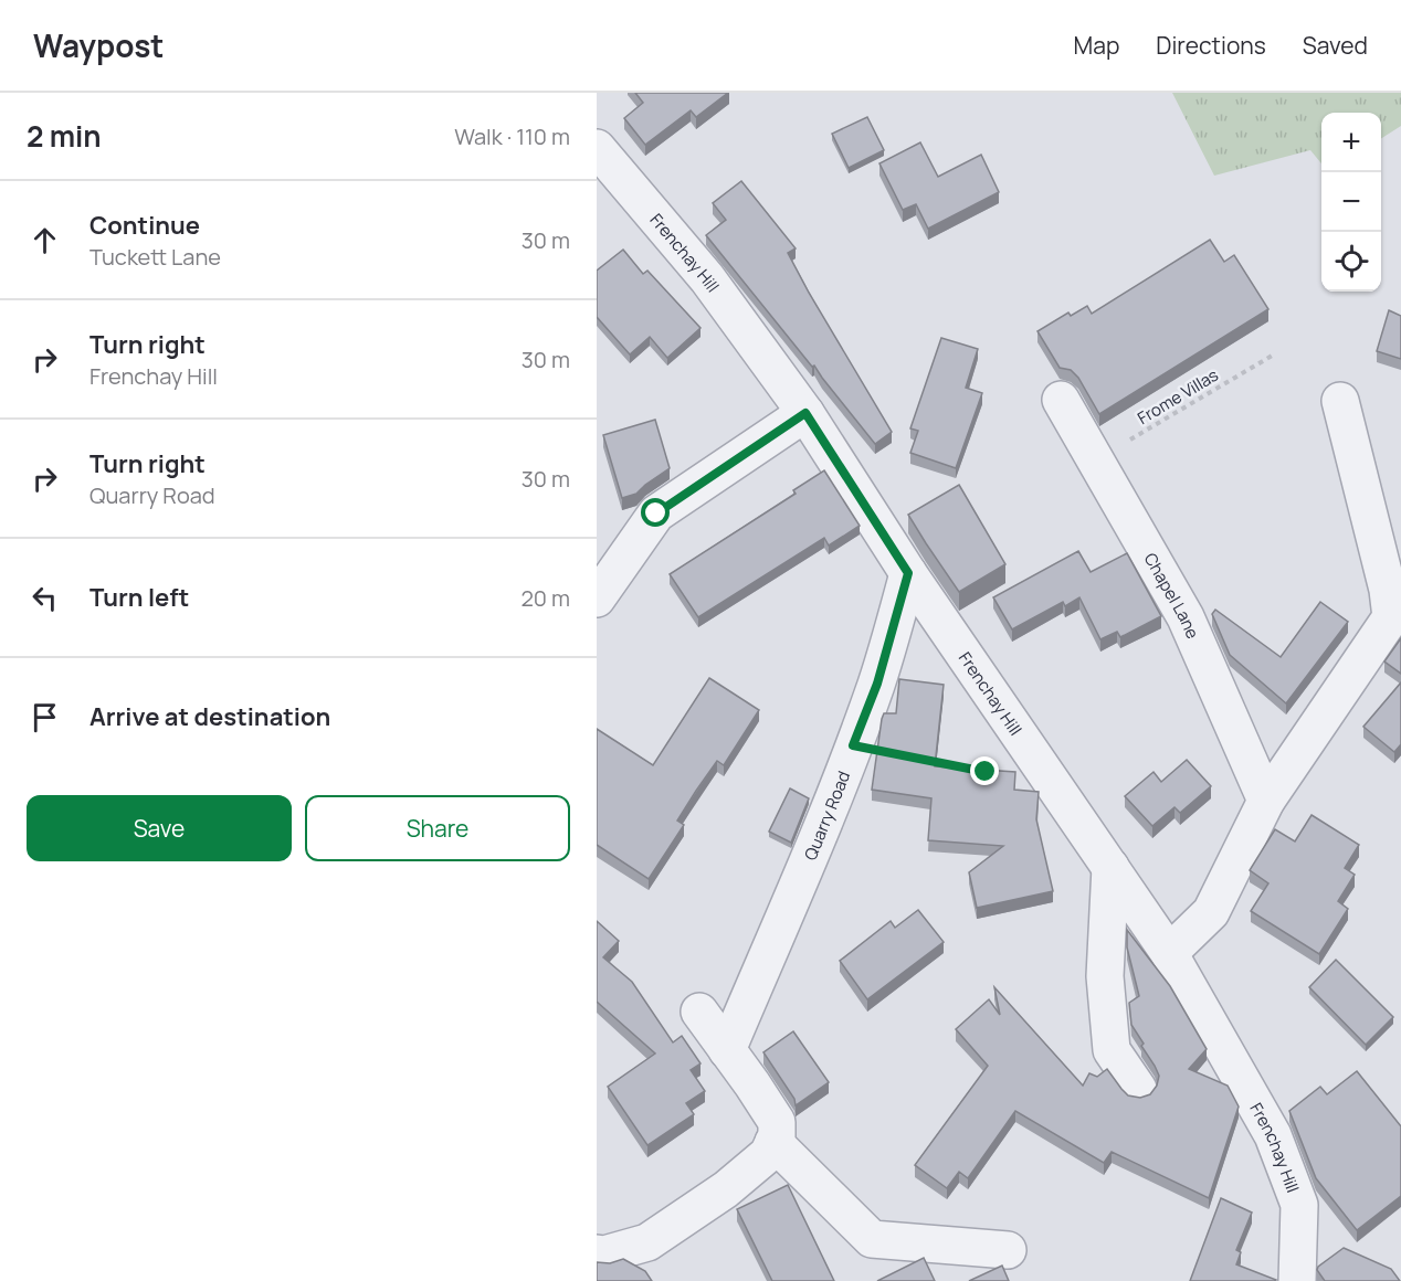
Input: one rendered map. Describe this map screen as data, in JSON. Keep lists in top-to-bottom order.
{
  "streets": {
    "street": ["Frenchay Hill", "Chapel Lane", "Quarry Road"],
    "path": ["Frome Villas"]
  },
  "crossings": [
    ["Frenchay Hill", "Quarry Road"],
    ["Frome Villas", "Chapel Lane"]
  ],
  "page": {
    "header": "Waypost",
    "nav": ["Map", "Directions", "Saved"],
    "heading": ["2 min", "Walk · 110 m"],
    "map_buttons": ["+", "−"],
    "list": [
      ["Continue", "Tuckett Lane", "30 m"],
      ["Turn right", "Frenchay Hill", "30 m"],
      ["Turn right", "Quarry Road", "30 m"],
      ["Turn left", "20 m"],
      "Arrive at destination"
    ],
    "buttons": ["Save", "Share"]
  }
}
